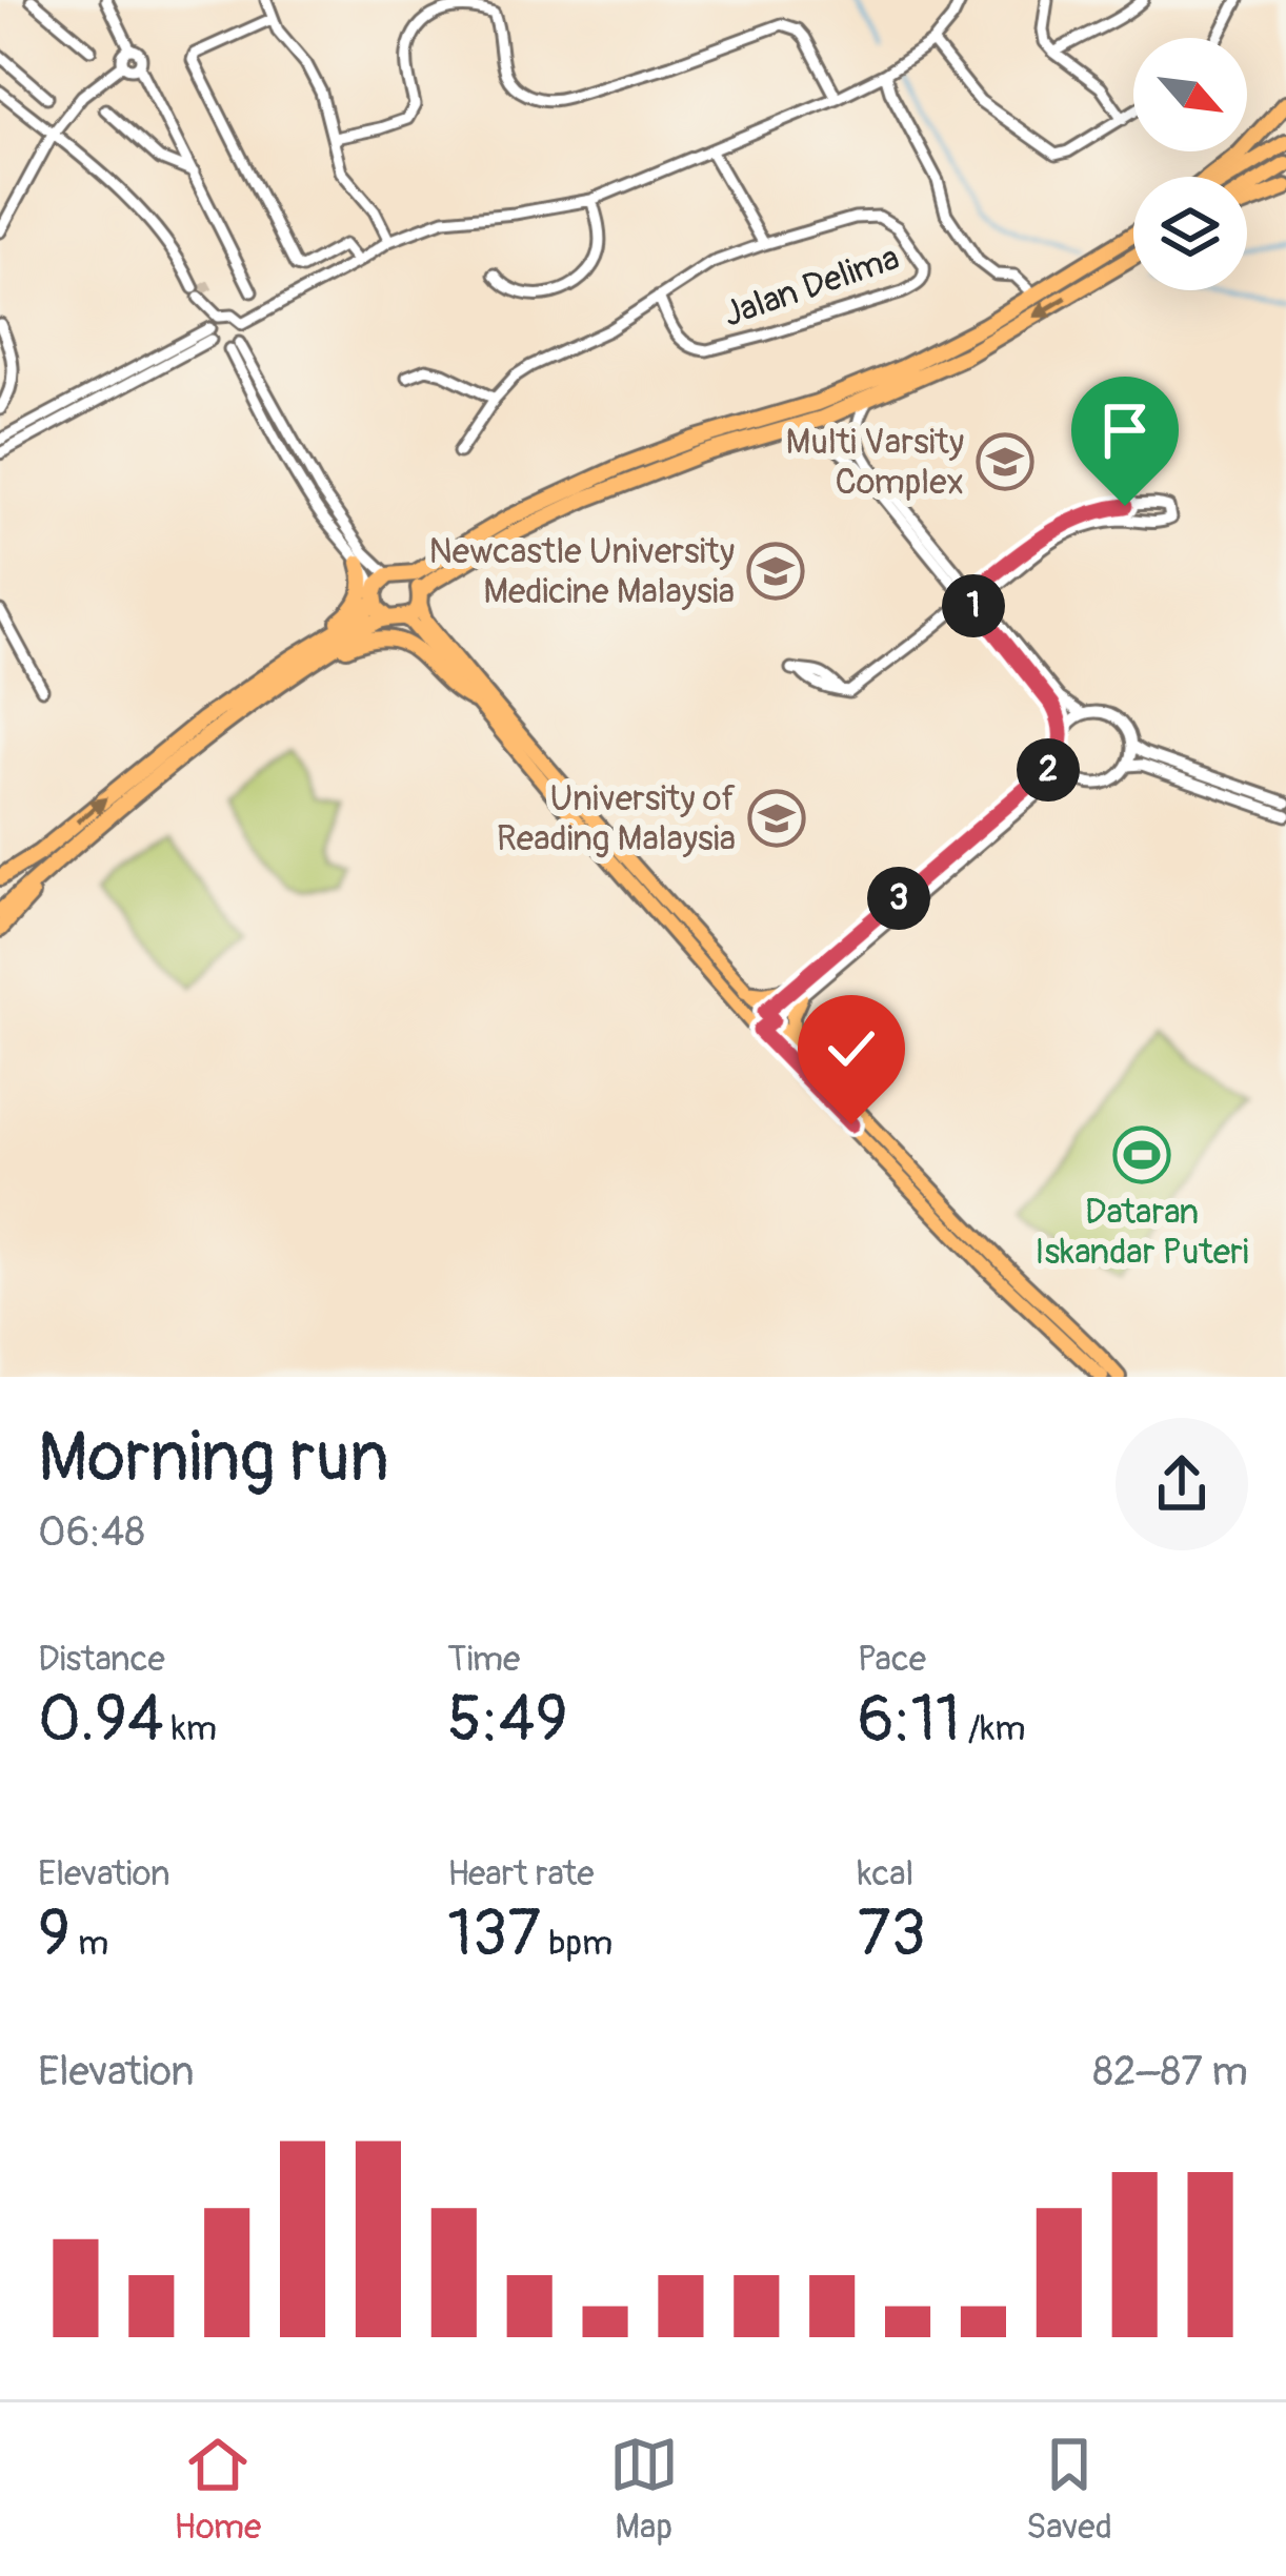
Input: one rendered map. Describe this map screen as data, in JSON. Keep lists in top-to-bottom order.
{
  "streets": {
    "street": ["Jalan Delima"]
  },
  "places": {
    "school or university": ["Multi Varsity Complex", "Newcastle University Medicine Malaysia", "University of Reading Malaysia"],
    "sports": ["Dataran Iskandar Puteri"]
  },
  "north": "bottom right",
  "page": {
    "pins": ["1", "2", "3"],
    "heading": ["Morning run", "06:48"],
    "stats": [
      ["Distance", "0.94 km"],
      ["Time", "5:49"],
      ["Pace", "6:11 /km"],
      ["Elevation", "9 m"],
      ["Heart rate", "137 bpm"],
      ["kcal", "73"]
    ],
    "chart": ["Elevation", "82–87 m"],
    "tabs": ["Home", "Map", "Saved"]
  }
}
